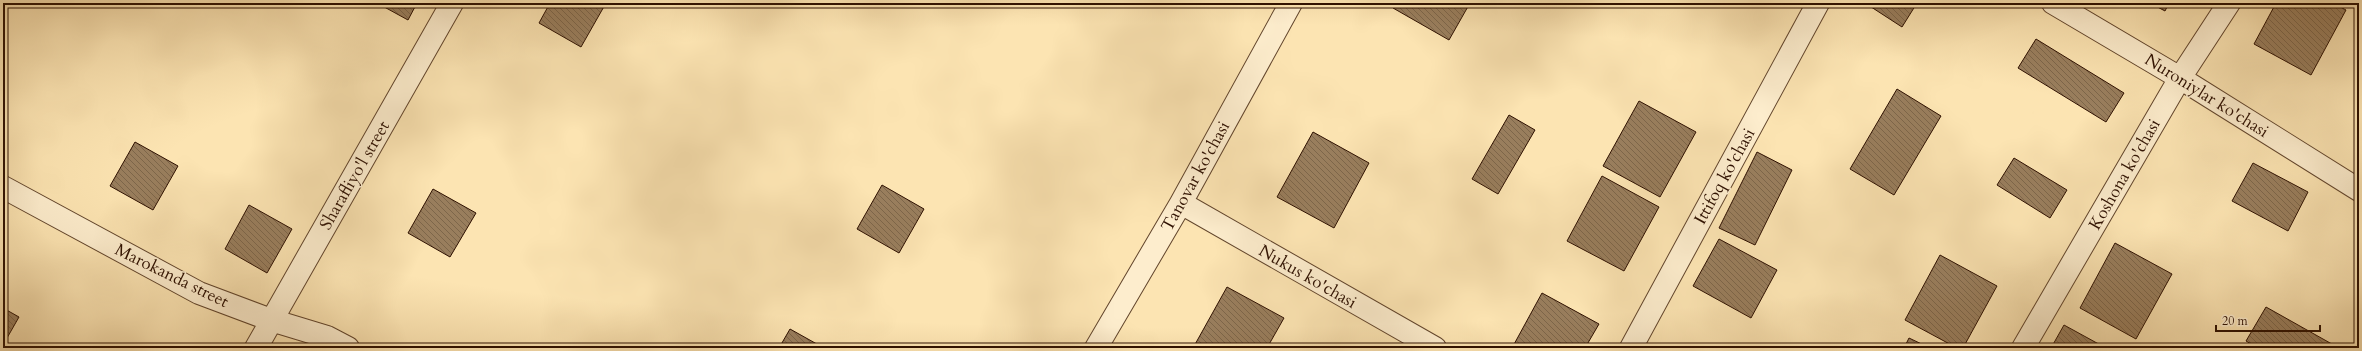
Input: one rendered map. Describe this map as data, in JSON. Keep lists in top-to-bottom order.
{
  "streets": {
    "street": [
      "Nuroniylar ko'chasi",
      "Koshona ko'chasi",
      "Sharafliyo'l street",
      "Tanovar ko'chasi",
      "Ittifoq ko'chasi",
      "Marokanda street",
      "Nukus ko'chasi"
    ]
  },
  "crossings": [
    ["Nuroniylar ko'chasi", "Koshona ko'chasi"],
    ["Sharafliyo'l street", "Marokanda street"],
    ["Tanovar ko'chasi", "Nukus ko'chasi"]
  ],
  "scale_bar": "20 m"
}
